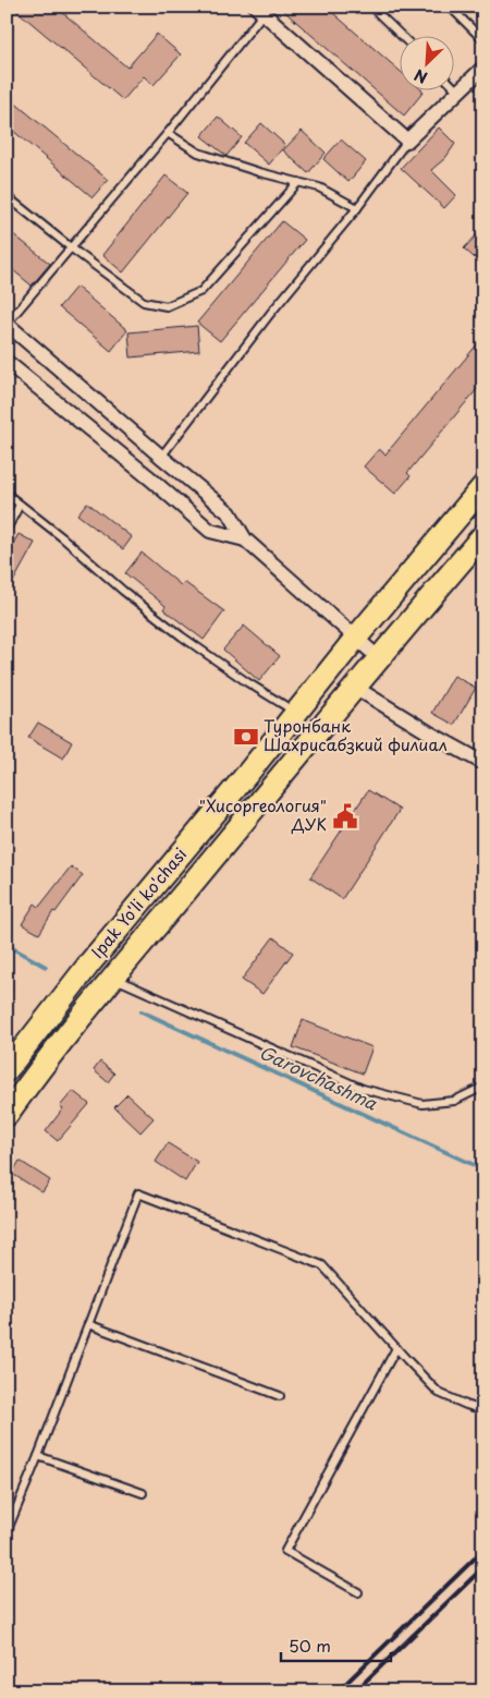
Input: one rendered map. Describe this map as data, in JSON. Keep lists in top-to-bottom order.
{
  "streets": {
    "main road": ["Ipak Yo'li ko'chasi"]
  },
  "water": ["Garovchashma"],
  "places": {
    "bank": ["Туронбанк Шахрисабзкий филиал"],
    "public building": ["\"Хисоргеология\" ДУК"]
  },
  "scale_bar": "50 m",
  "north": "bottom left"
}
